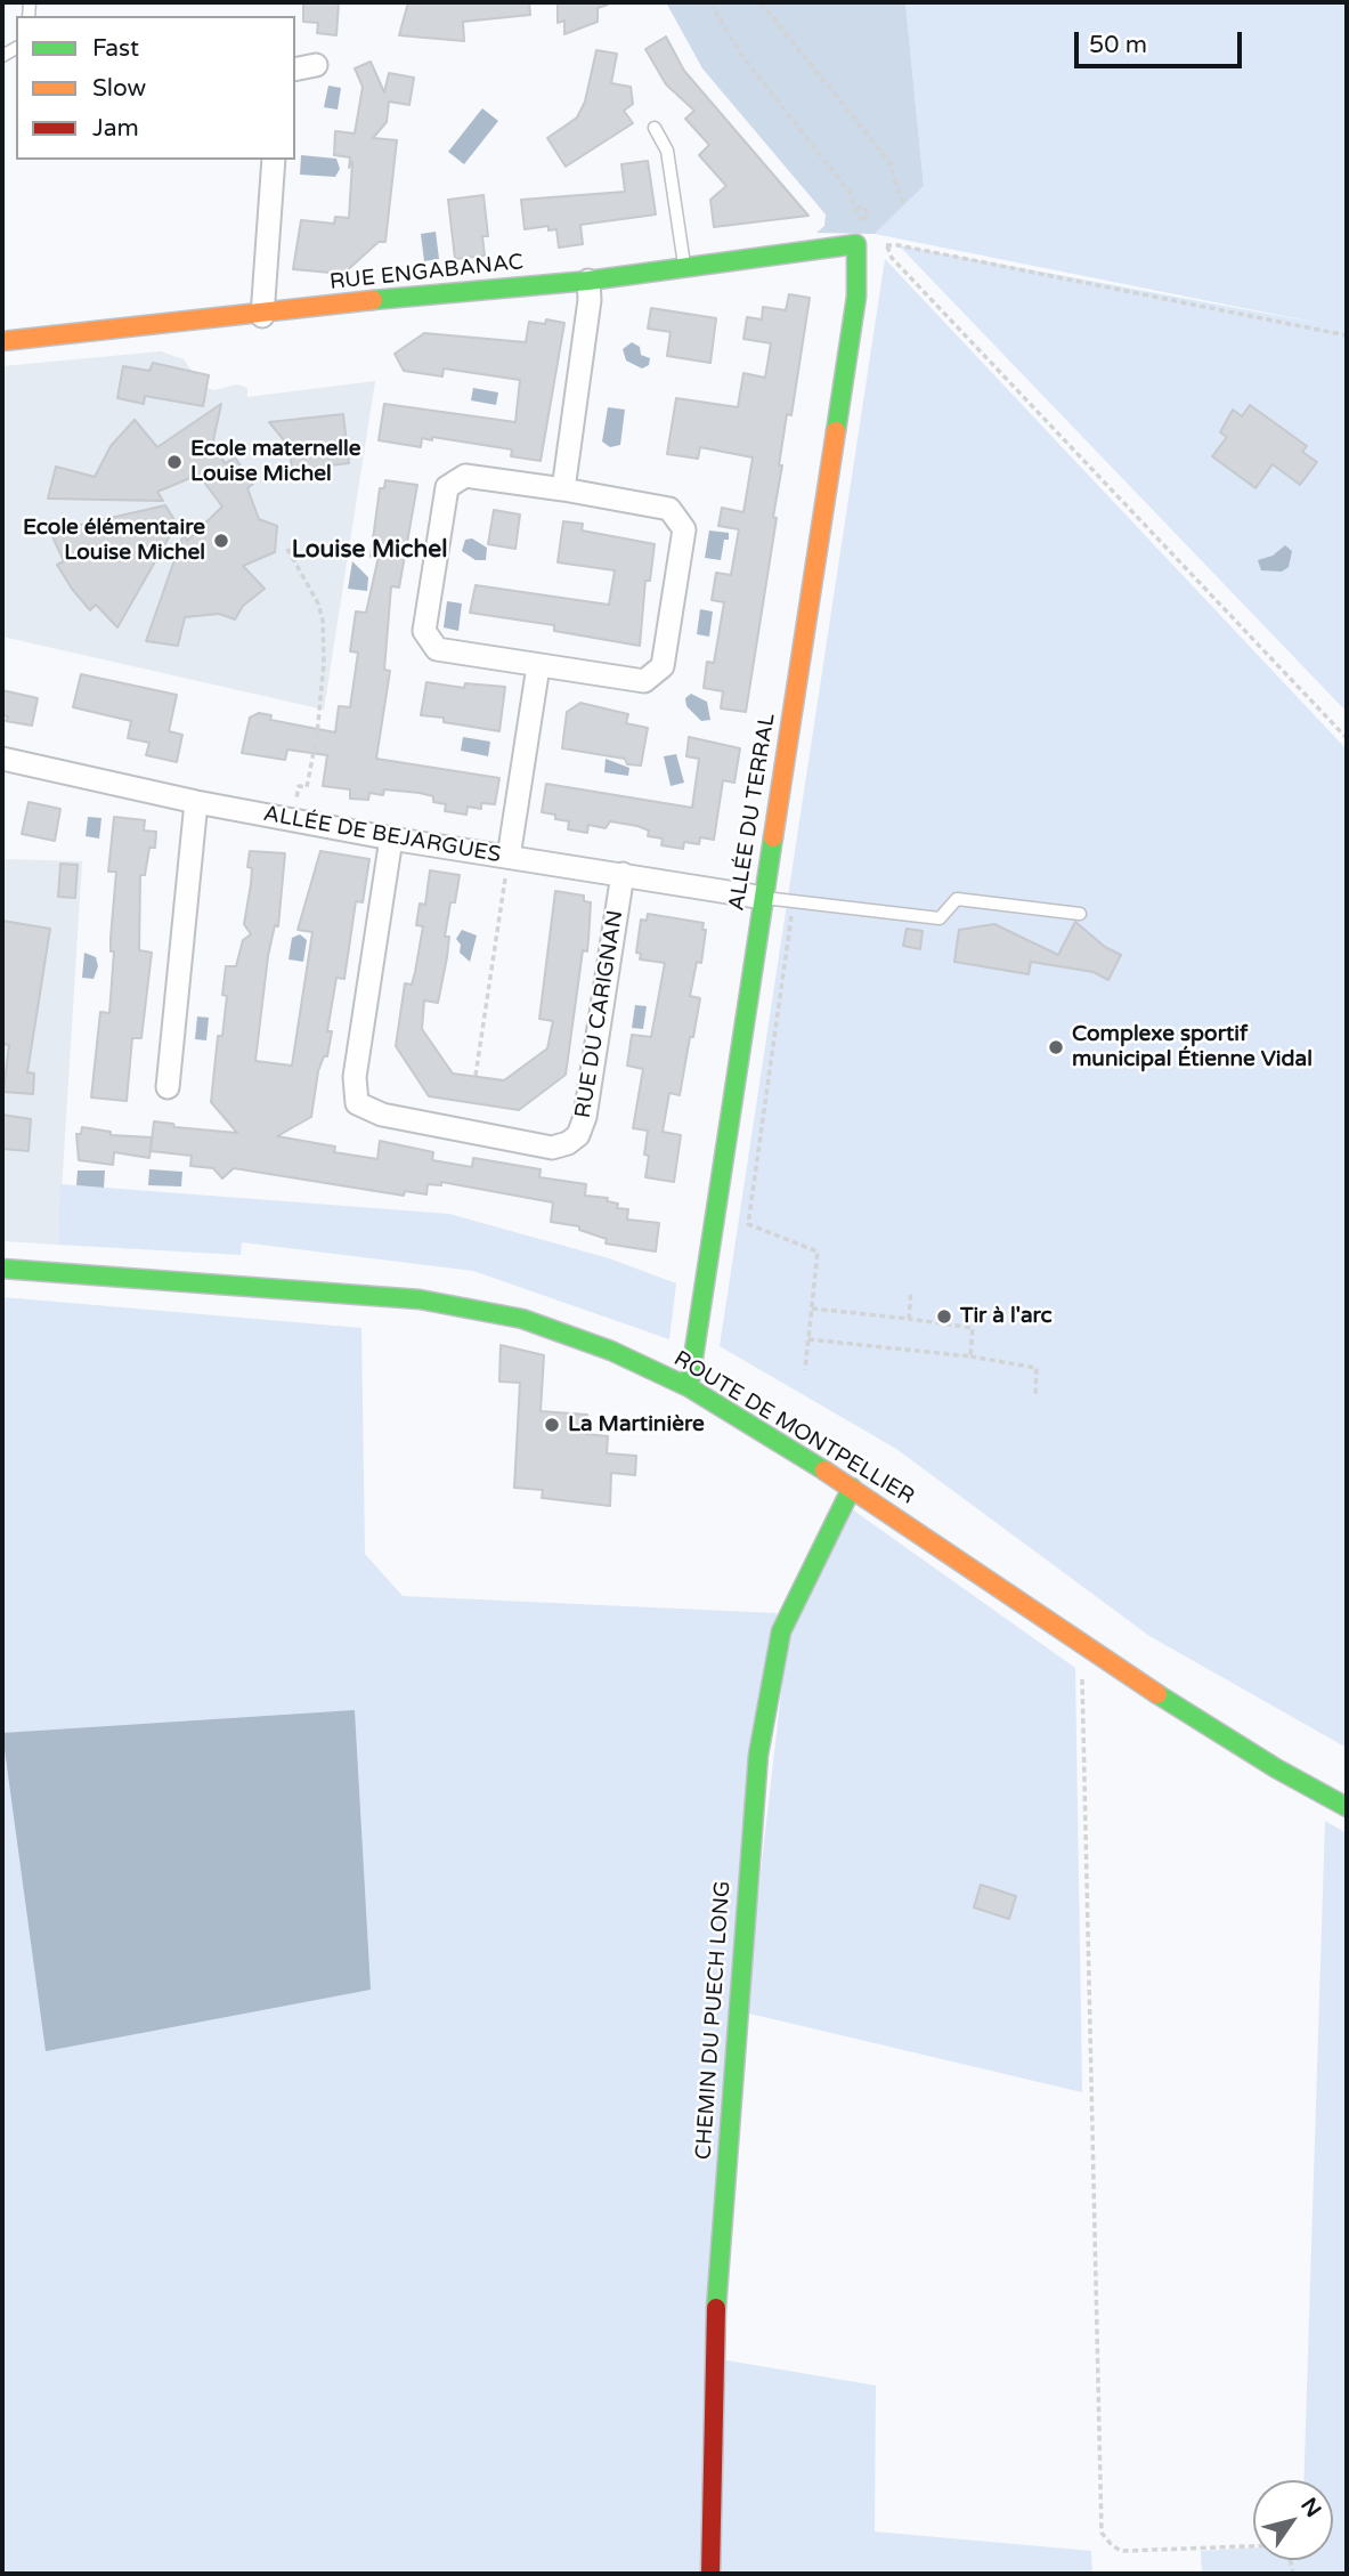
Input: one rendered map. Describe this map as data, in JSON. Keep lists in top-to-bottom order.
{
  "streets": {
    "street": [
      "RUE ENGABANAC",
      "ALLÉE DU TERRAL",
      "ALLÉE DE BEJARGUES",
      "RUE DU CARIGNAN",
      "ROUTE DE MONTPELLIER",
      "CHEMIN DU PUECH LONG"
    ]
  },
  "crossings": [
    ["RUE ENGABANAC", "ALLÉE DU TERRAL"],
    ["ALLÉE DU TERRAL", "ALLÉE DE BEJARGUES"],
    ["ALLÉE DU TERRAL", "ROUTE DE MONTPELLIER"],
    ["ALLÉE DE BEJARGUES", "RUE DU CARIGNAN"],
    ["ROUTE DE MONTPELLIER", "CHEMIN DU PUECH LONG"]
  ],
  "districts": ["Louise Michel"],
  "places": [
    "Ecole maternelle Louise Michel",
    "Ecole élémentaire Louise Michel",
    "Complexe sportif municipal Étienne Vidal",
    "Tir à l'arc",
    "La Martinière"
  ],
  "legend": ["Fast", "Slow", "Jam"],
  "scale_bar": "50 m",
  "north": "top right"
}
